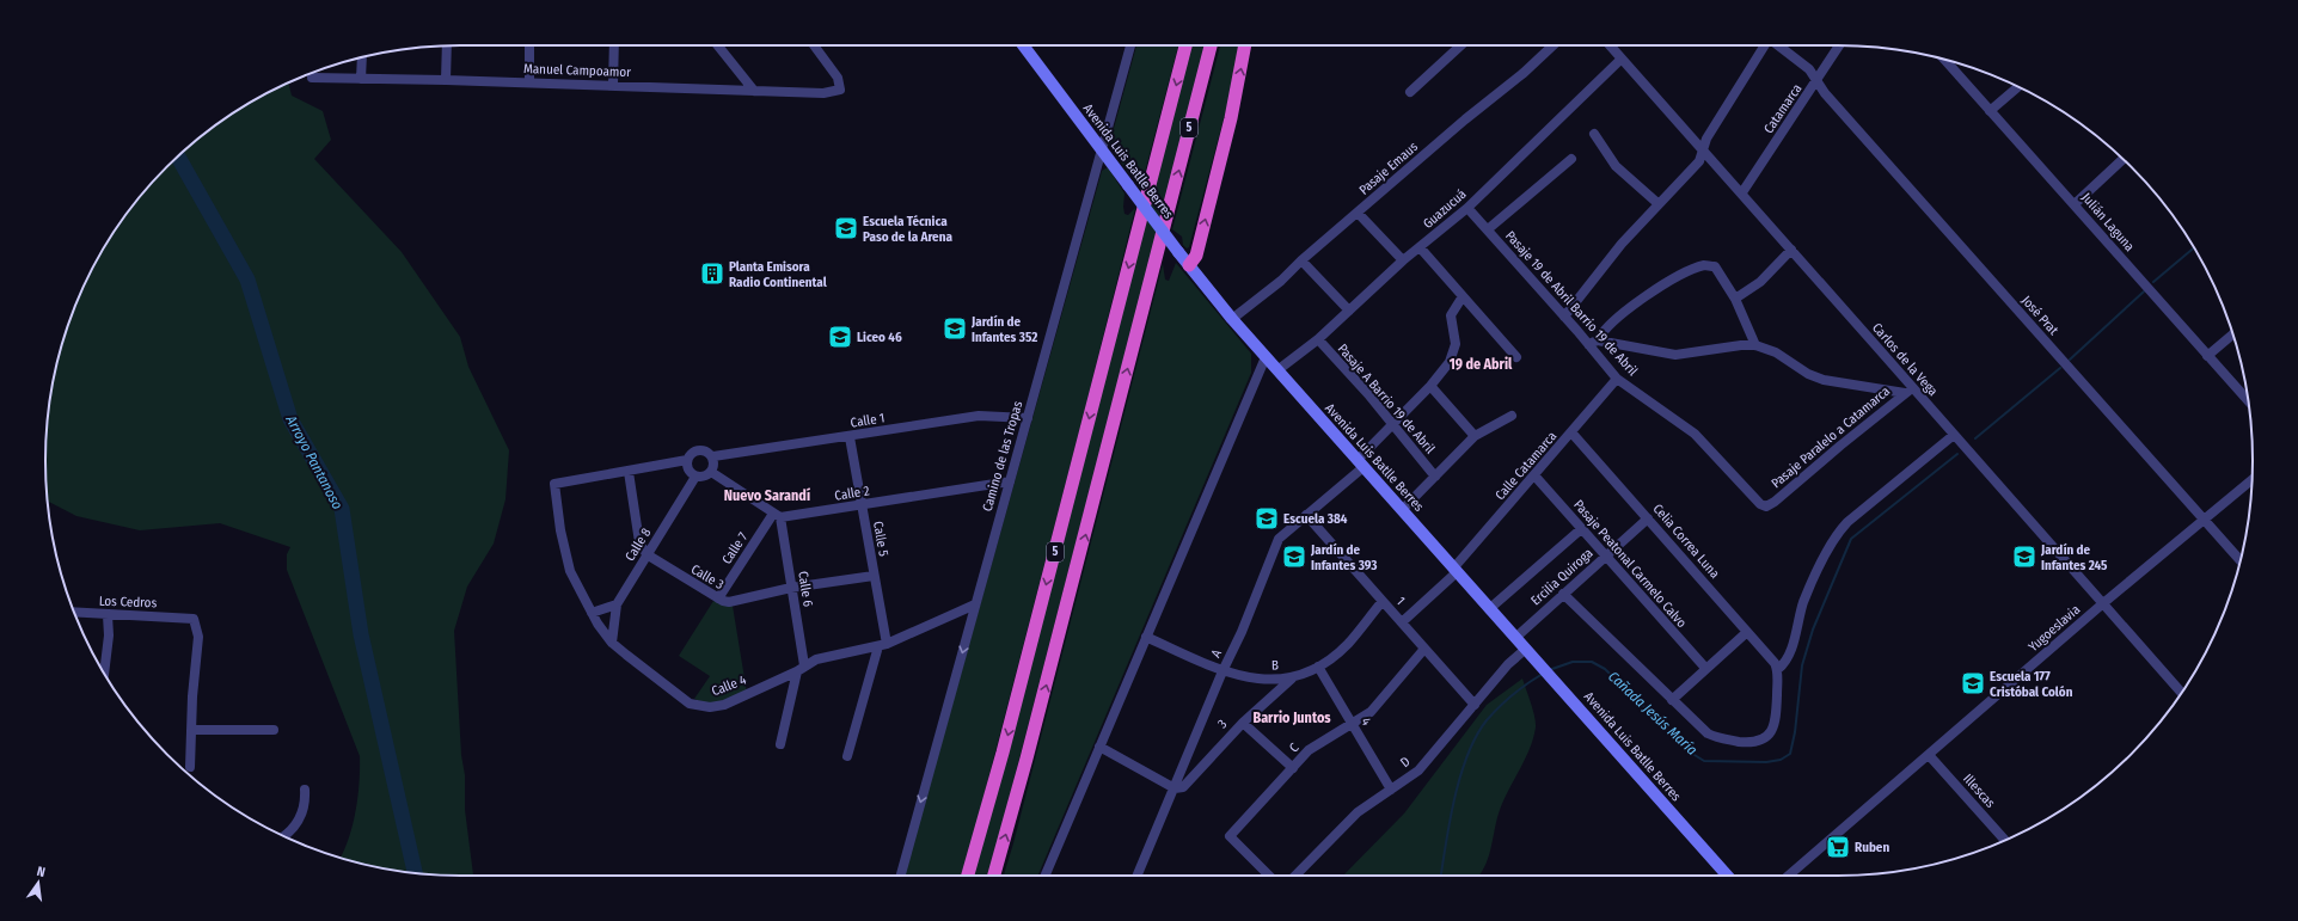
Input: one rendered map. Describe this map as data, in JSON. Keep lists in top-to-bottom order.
{
  "streets": {
    "highway": ["5"],
    "main road": ["Avenida Luis Batlle Berres"],
    "street": [
      "Manuel Campoamor",
      "Catamarca",
      "Pasaje Emaus",
      "Guazucuá",
      "Julián Laguna",
      "Pasaje 19 de Abril Barrio 19 de Abril",
      "José Prat",
      "Carlos de la Vega",
      "Pasaje A Barrio 19 de Abril",
      "Calle 1",
      "Pasaje Paralelo a Catamarca",
      "Camino de las Tropas",
      "Calle Catamarca",
      "Calle 2",
      "Calle 5",
      "Celia Correa Luna",
      "Calle 8",
      "Calle 7",
      "Pasaje Peatonal Carmelo Calvo",
      "Calle 3",
      "Ercilia Quiroga",
      "Calle 6",
      "1",
      "Los Cedros",
      "Yugoeslavia",
      "A",
      "B",
      "Calle 4",
      "4",
      "3",
      "C",
      "D",
      "Illescas"
    ]
  },
  "crossings": [
    ["Catamarca", "José Prat"],
    ["Catamarca", "Carlos de la Vega"],
    ["Avenida Luis Batlle Berres", "Pasaje Emaus"],
    ["Avenida Luis Batlle Berres", "Guazucuá"],
    ["Avenida Luis Batlle Berres", "Camino de las Tropas"],
    ["Avenida Luis Batlle Berres", "Calle Catamarca"],
    ["Avenida Luis Batlle Berres", "Ercilia Quiroga"],
    ["Avenida Luis Batlle Berres", "A"],
    ["Avenida Luis Batlle Berres", "D"],
    ["Guazucuá", "Pasaje 19 de Abril Barrio 19 de Abril"],
    ["Guazucuá", "Carlos de la Vega"],
    ["Guazucuá", "Pasaje A Barrio 19 de Abril"],
    ["Pasaje 19 de Abril Barrio 19 de Abril", "Pasaje Paralelo a Catamarca"],
    ["Pasaje 19 de Abril Barrio 19 de Abril", "Calle Catamarca"],
    ["José Prat", "Yugoeslavia"],
    ["Carlos de la Vega", "Pasaje Paralelo a Catamarca"],
    ["Carlos de la Vega", "Yugoeslavia"],
    ["Pasaje A Barrio 19 de Abril", "A"],
    ["Calle 1", "Camino de las Tropas"],
    ["Calle 1", "Calle 5"],
    ["Calle 1", "Calle 8"],
    ["Camino de las Tropas", "Calle 2"],
    ["Camino de las Tropas", "Calle 4"],
    ["Calle Catamarca", "Celia Correa Luna"],
    ["Calle Catamarca", "Pasaje Peatonal Carmelo Calvo"],
    ["Calle Catamarca", "1"],
    ["Calle 2", "Calle 5"],
    ["Calle 2", "Calle 7"],
    ["Calle 2", "Calle 6"],
    ["Calle 5", "Calle 3"],
    ["Calle 5", "Calle 4"],
    ["Celia Correa Luna", "Ercilia Quiroga"],
    ["Calle 8", "Calle 3"],
    ["Calle 7", "Calle 3"],
    ["Calle 7", "Calle 6"],
    ["Pasaje Peatonal Carmelo Calvo", "Ercilia Quiroga"],
    ["Calle 3", "Calle 6"],
    ["Calle 6", "Calle 4"],
    ["1", "A"],
    ["1", "B"],
    ["1", "C"],
    ["1", "D"],
    ["Yugoeslavia", "Illescas"],
    ["A", "B"],
    ["A", "3"],
    ["B", "4"],
    ["B", "3"],
    ["4", "C"],
    ["4", "D"]
  ],
  "districts": ["19 de Abril", "Nuevo Sarandí", "Barrio Juntos"],
  "water": ["Arroyo Pantanoso", "Cañada Jesús María"],
  "places": {
    "school or university": [
      "Escuela Técnica Paso de la Arena",
      "Jardín de Infantes 352",
      "Liceo 46",
      "Escuela 384",
      "Jardín de Infantes 393",
      "Jardín de Infantes 245",
      "Escuela 177 Cristóbal Colón"
    ],
    "building": ["Planta Emisora Radio Continental"],
    "supermarket": ["Ruben"]
  },
  "north": "top"
}
